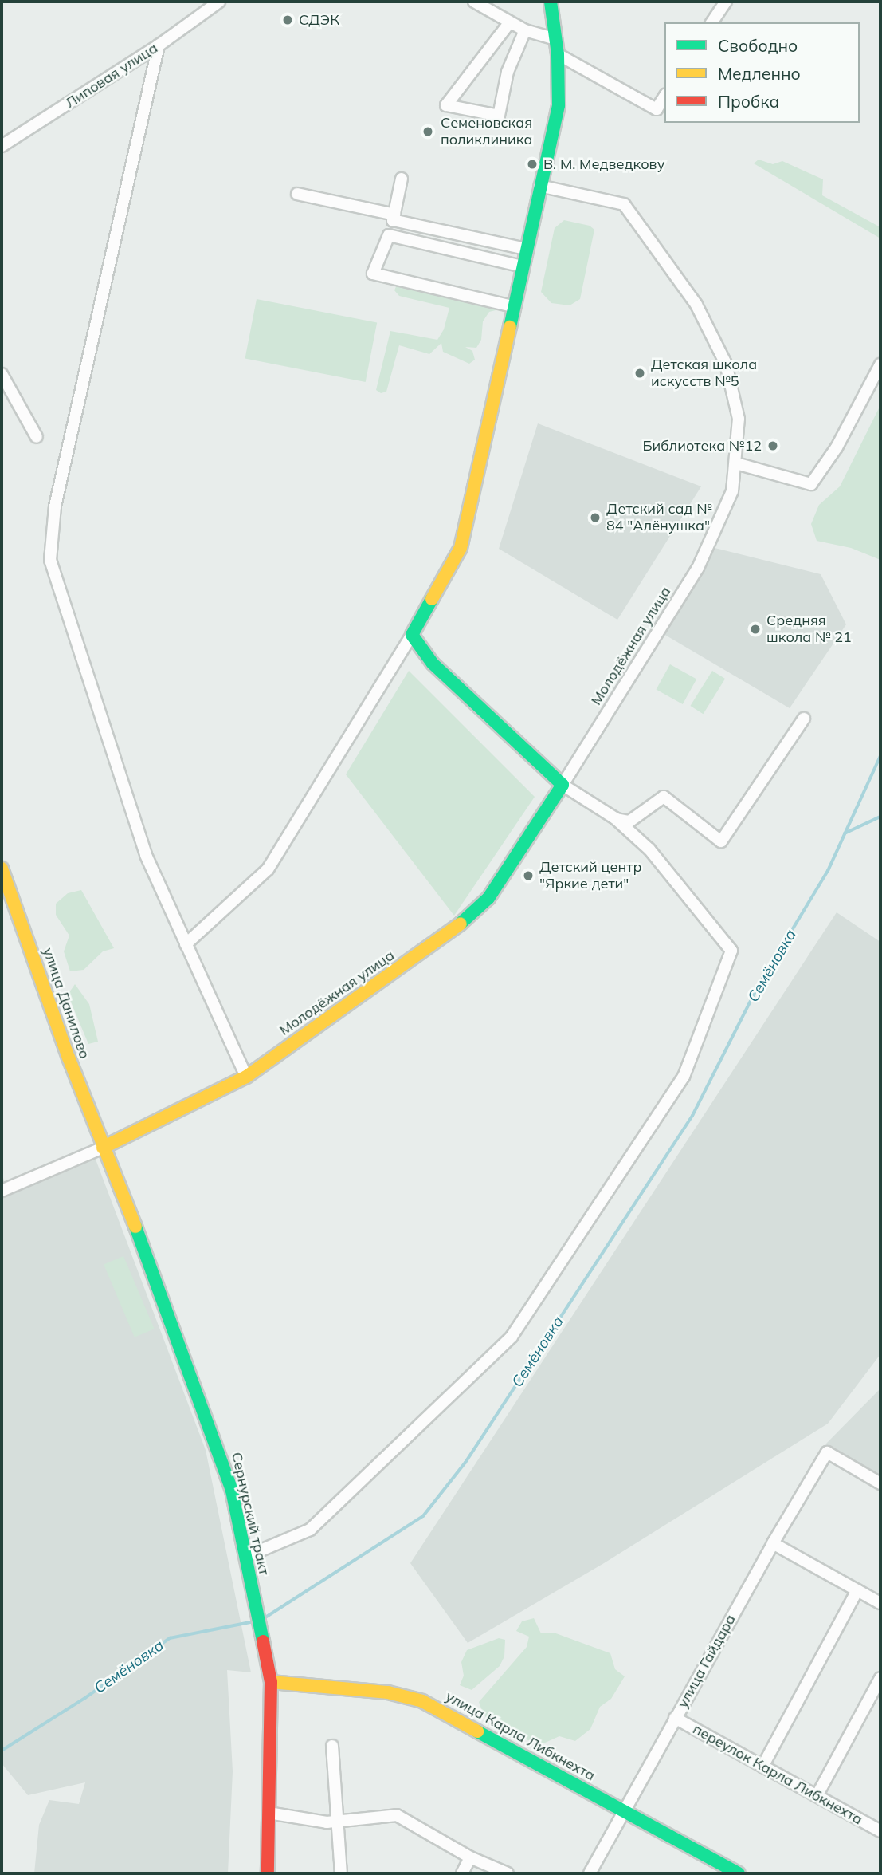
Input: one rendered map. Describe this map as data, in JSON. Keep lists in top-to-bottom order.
{
  "streets": {
    "main road": [
      "Молодёжная улица",
      "улица Данилово",
      "Сернурский тракт",
      "улица Карла Либкнехта"
    ],
    "street": ["Липовая улица", "улица Гайдара", "переулок Карла Либкнехта"]
  },
  "crossings": [
    ["Молодёжная улица", "улица Данилово"],
    ["Молодёжная улица", "Сернурский тракт"],
    ["улица Данилово", "Сернурский тракт"],
    ["Сернурский тракт", "улица Карла Либкнехта"],
    ["улица Гайдара", "улица Карла Либкнехта"],
    ["улица Гайдара", "переулок Карла Либкнехта"]
  ],
  "water": ["Семёновка"],
  "places": [
    "СДЭК",
    "Семеновская поликлиника",
    "В. М. Медведкову",
    "Детская школа искусств №5",
    "Библиотека №12",
    "Детский сад № 84 \"Алёнушка\"",
    "Средняя школа № 21",
    "Детский центр \"Яркие дети\""
  ],
  "legend": ["Свободно", "Медленно", "Пробка"]
}
